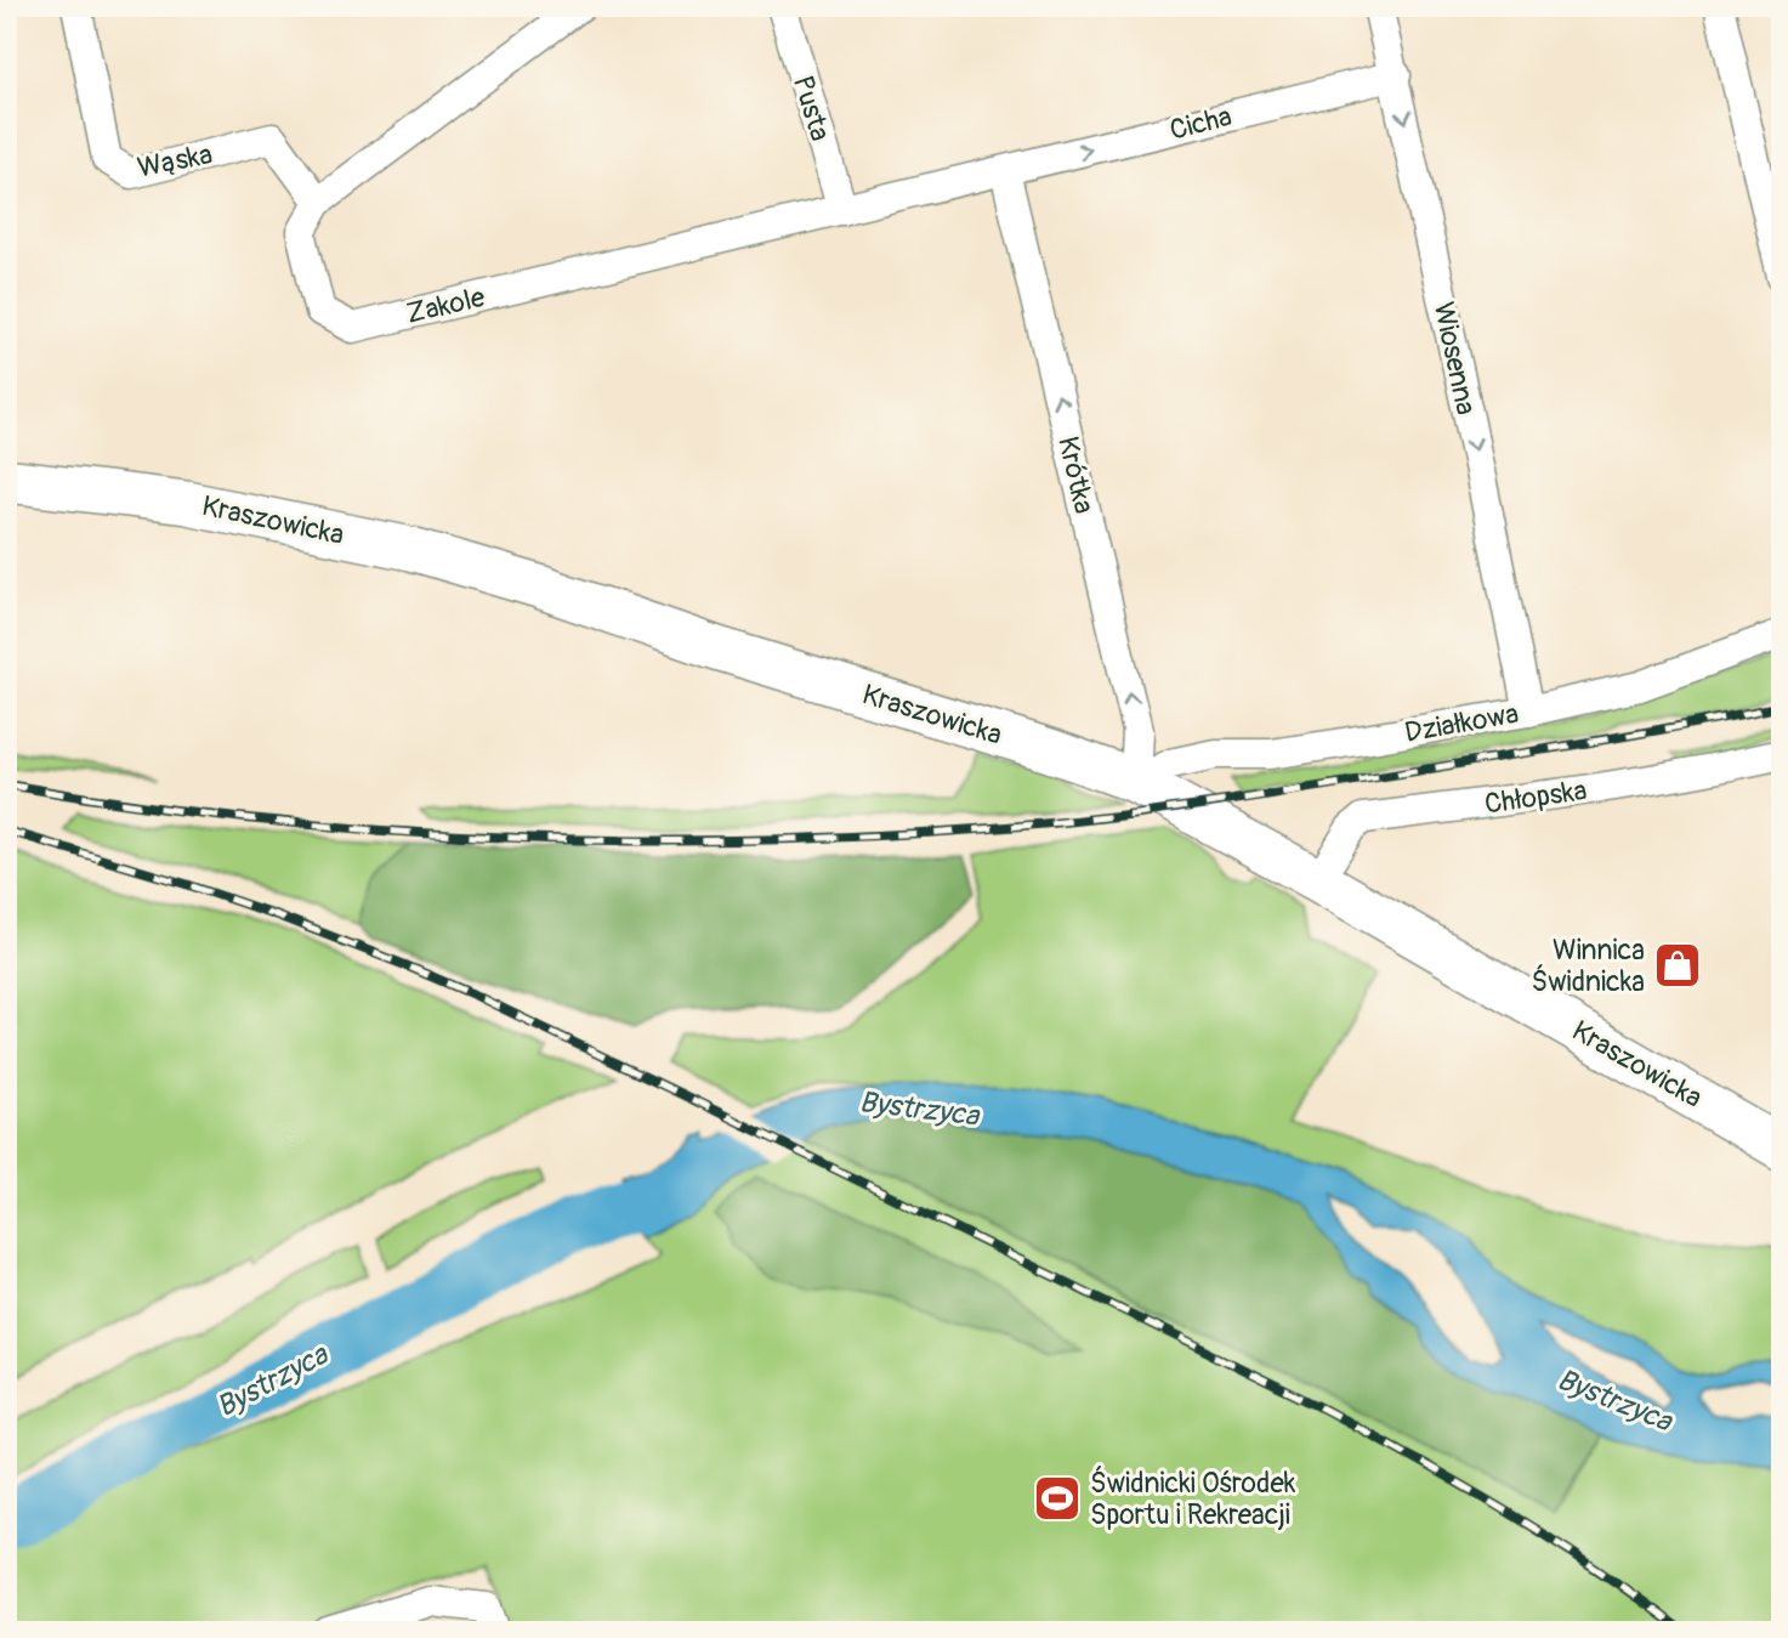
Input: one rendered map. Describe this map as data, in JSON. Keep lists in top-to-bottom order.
{
  "streets": {
    "street": [
      "Pusta",
      "Cicha",
      "Wąska",
      "Zakole",
      "Wiosenna",
      "Krótka",
      "Kraszowicka",
      "Działkowa",
      "Chłopska"
    ]
  },
  "crossings": [
    ["Pusta", "Zakole"],
    ["Cicha", "Zakole"],
    ["Cicha", "Wiosenna"],
    ["Cicha", "Krótka"],
    ["Wąska", "Zakole"],
    ["Zakole", "Krótka"],
    ["Wiosenna", "Działkowa"],
    ["Krótka", "Kraszowicka"],
    ["Krótka", "Działkowa"],
    ["Kraszowicka", "Działkowa"],
    ["Kraszowicka", "Chłopska"]
  ],
  "one_way": ["Cicha", "Wiosenna", "Krótka"],
  "water": ["Bystrzyca"],
  "places": {
    "shop": ["Winnica Świdnicka"],
    "sports": ["Świdnicki Ośrodek Sportu i Rekreacji"]
  }
}
